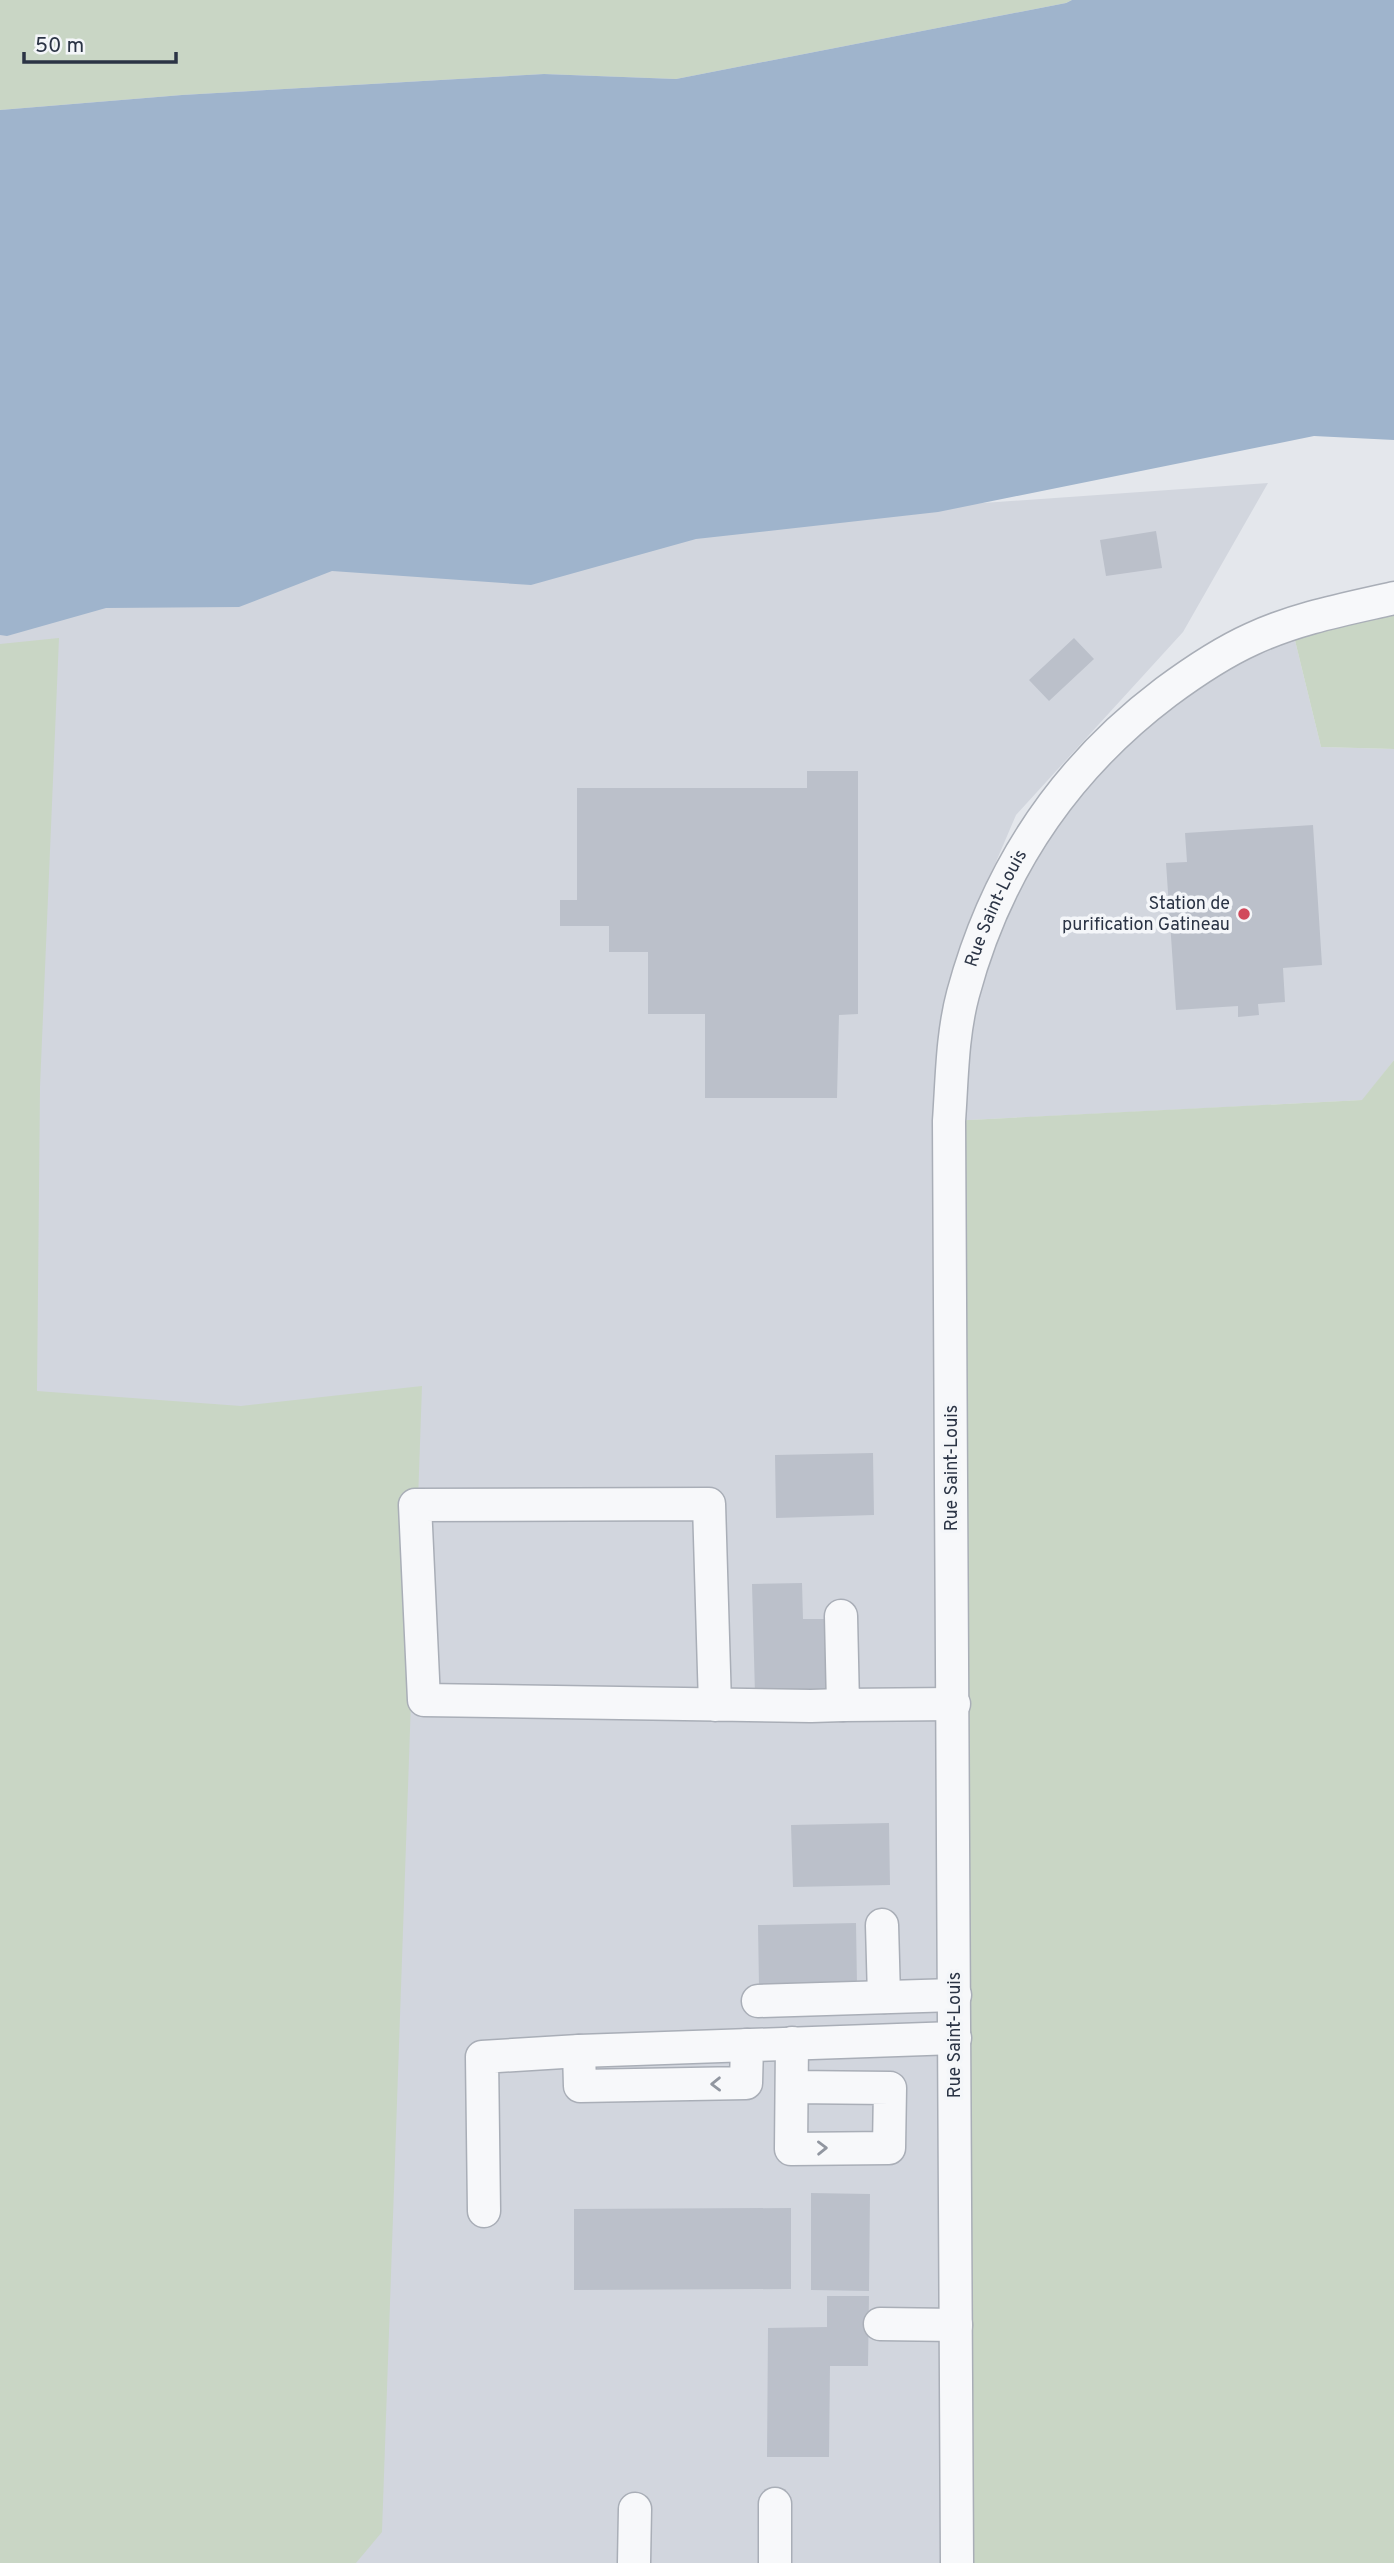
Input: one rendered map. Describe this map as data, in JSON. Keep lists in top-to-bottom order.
{
  "streets": {
    "street": ["Rue Saint-Louis"]
  },
  "places": ["Station de purification Gatineau"],
  "scale_bar": "50 m"
}
